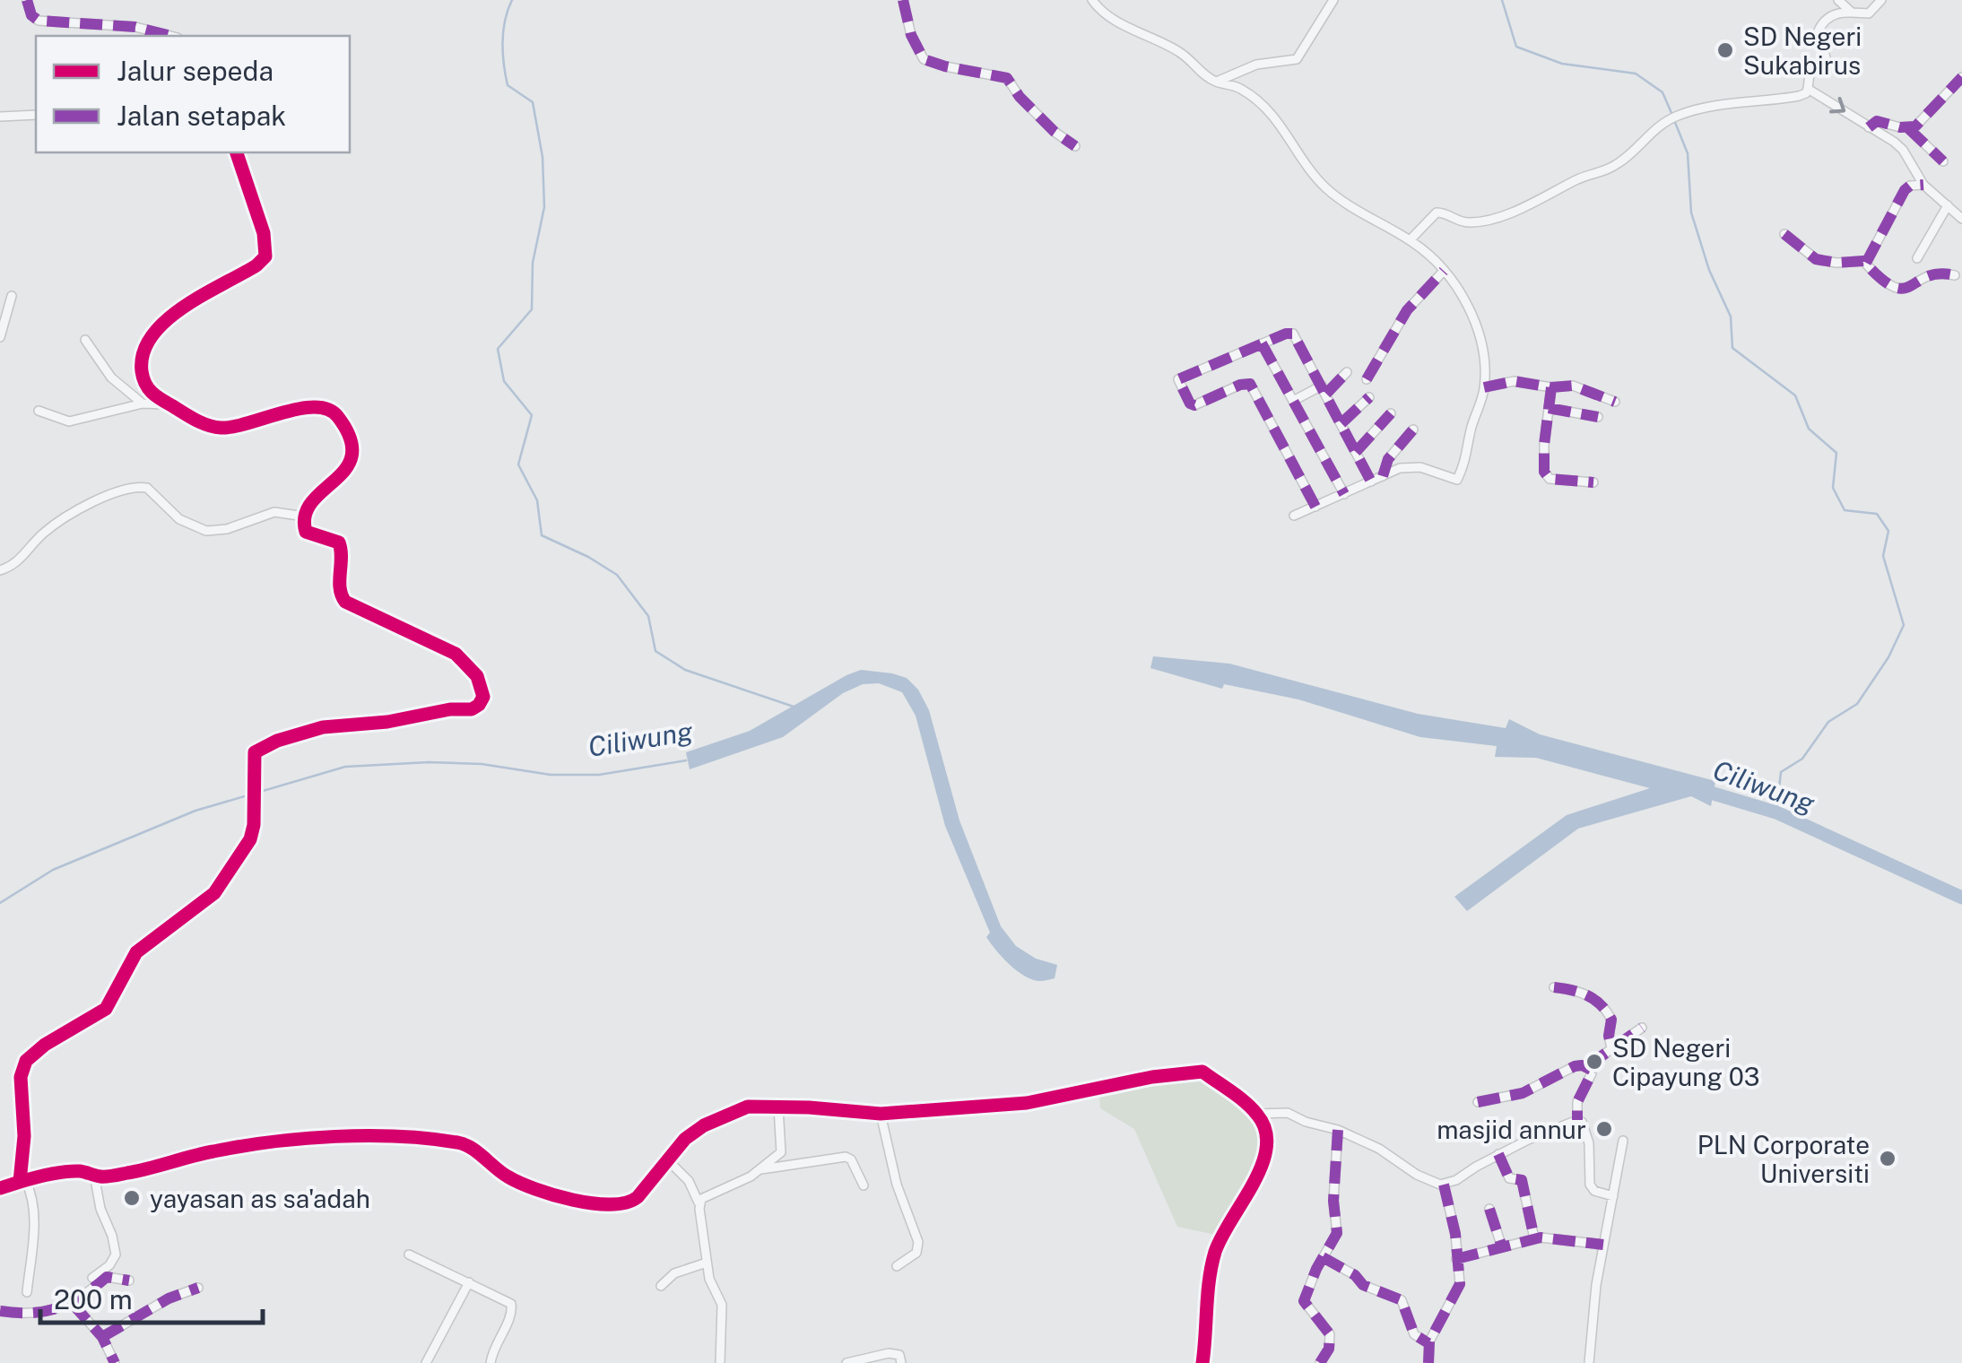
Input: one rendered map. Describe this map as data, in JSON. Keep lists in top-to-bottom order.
{
  "water": ["Ciliwung"],
  "places": [
    "SD Negeri Sukabirus",
    "SD Negeri Cipayung 03",
    "masjid annur",
    "PLN Corporate Universiti",
    "yayasan as sa'adah"
  ],
  "legend": ["Jalur sepeda", "Jalan setapak"],
  "scale_bar": "200 m"
}
